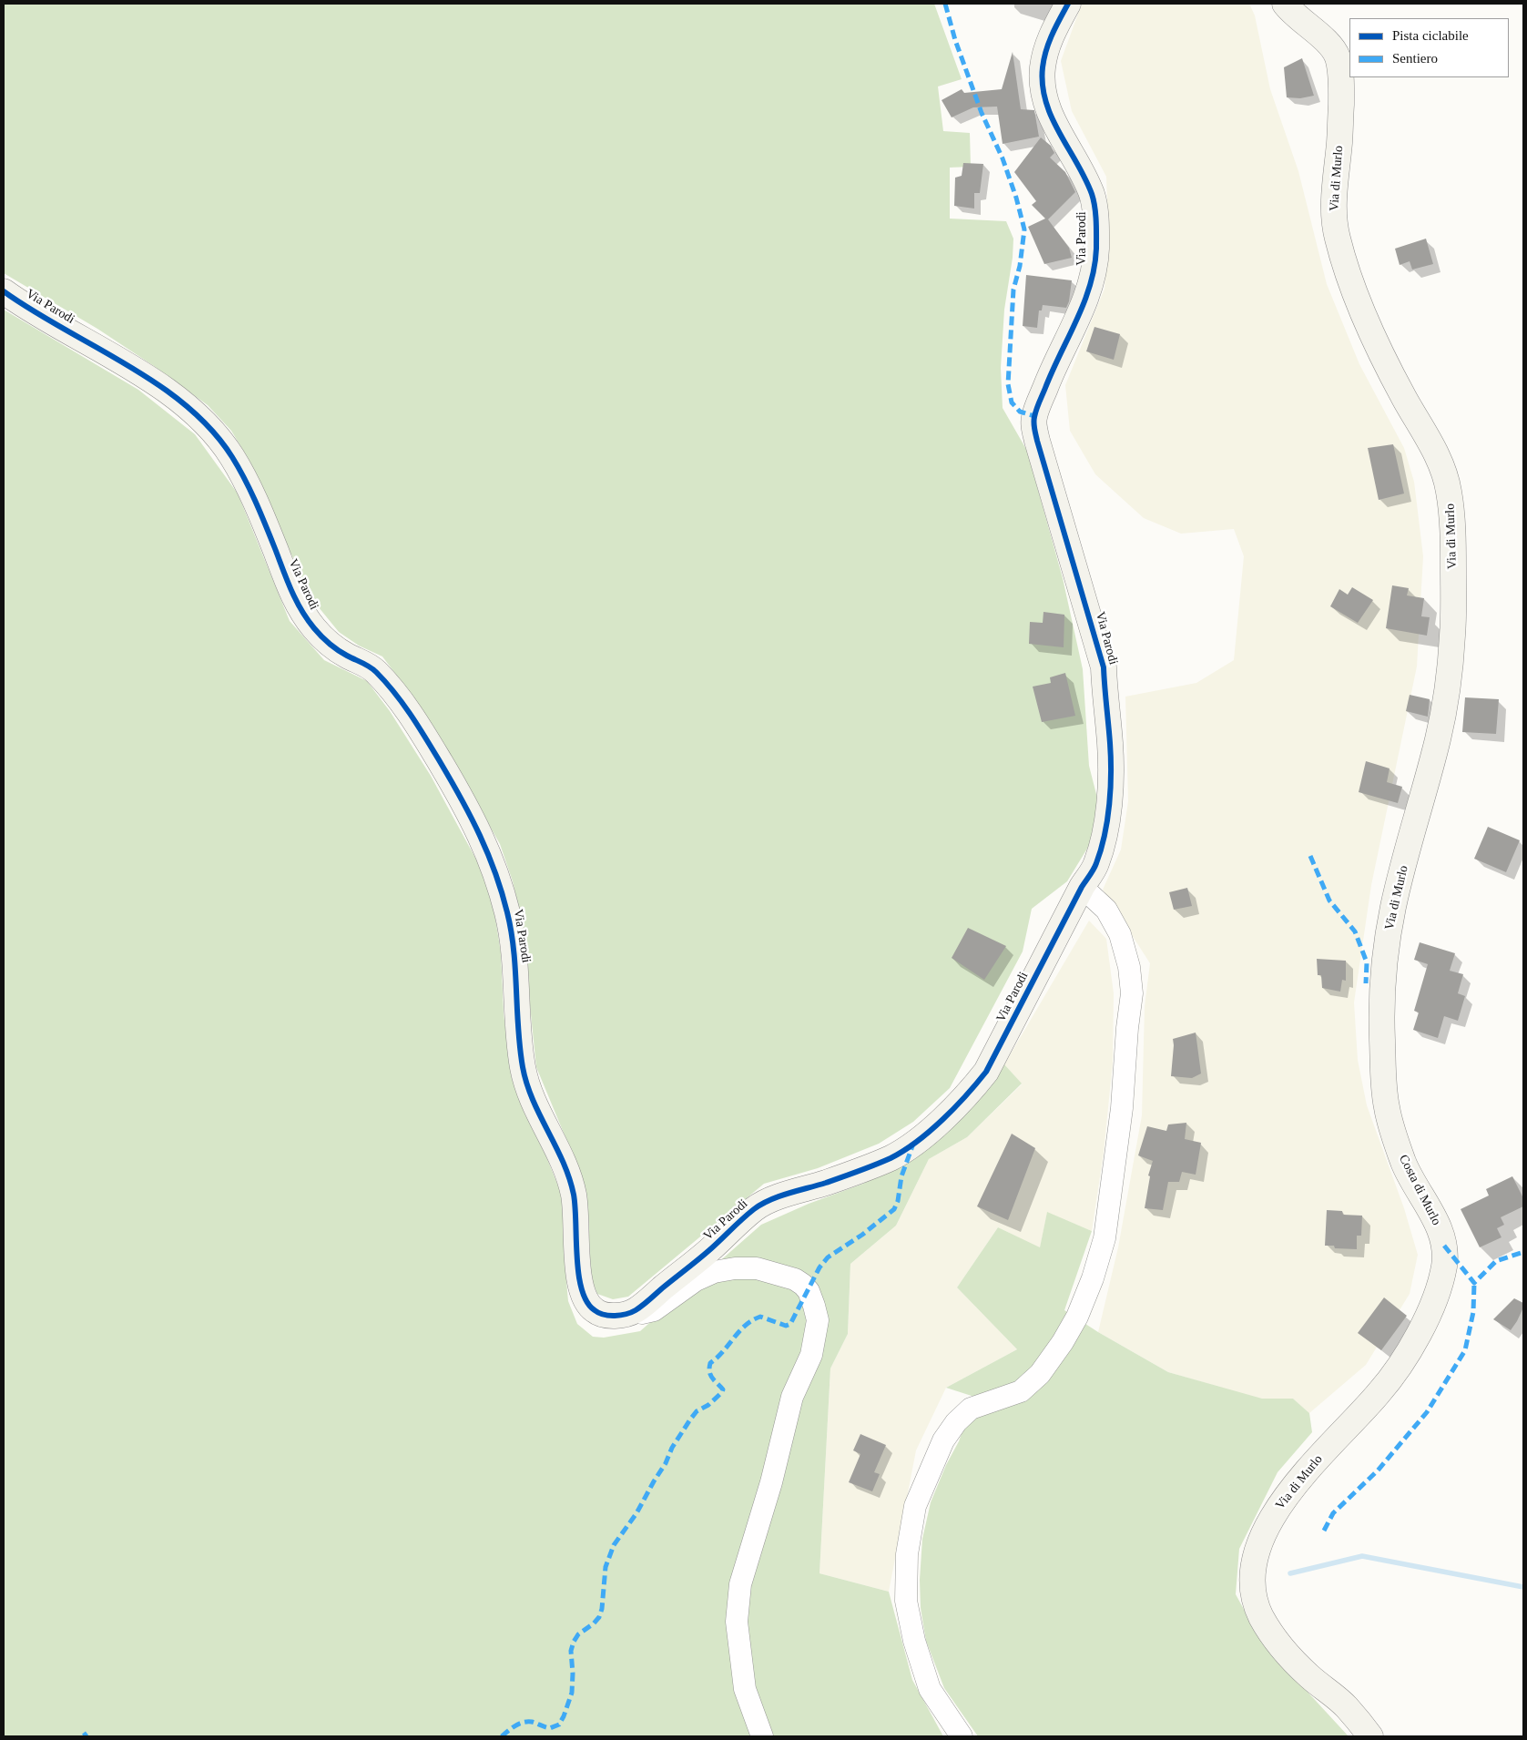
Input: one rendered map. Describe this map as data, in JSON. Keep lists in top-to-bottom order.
{
  "streets": {
    "street": ["Via di Murlo", "Via Parodi", "Costa di Murlo"]
  },
  "crossings": [
    ["Via di Murlo", "Costa di Murlo"]
  ],
  "legend": ["Pista ciclabile", "Sentiero"]
}
